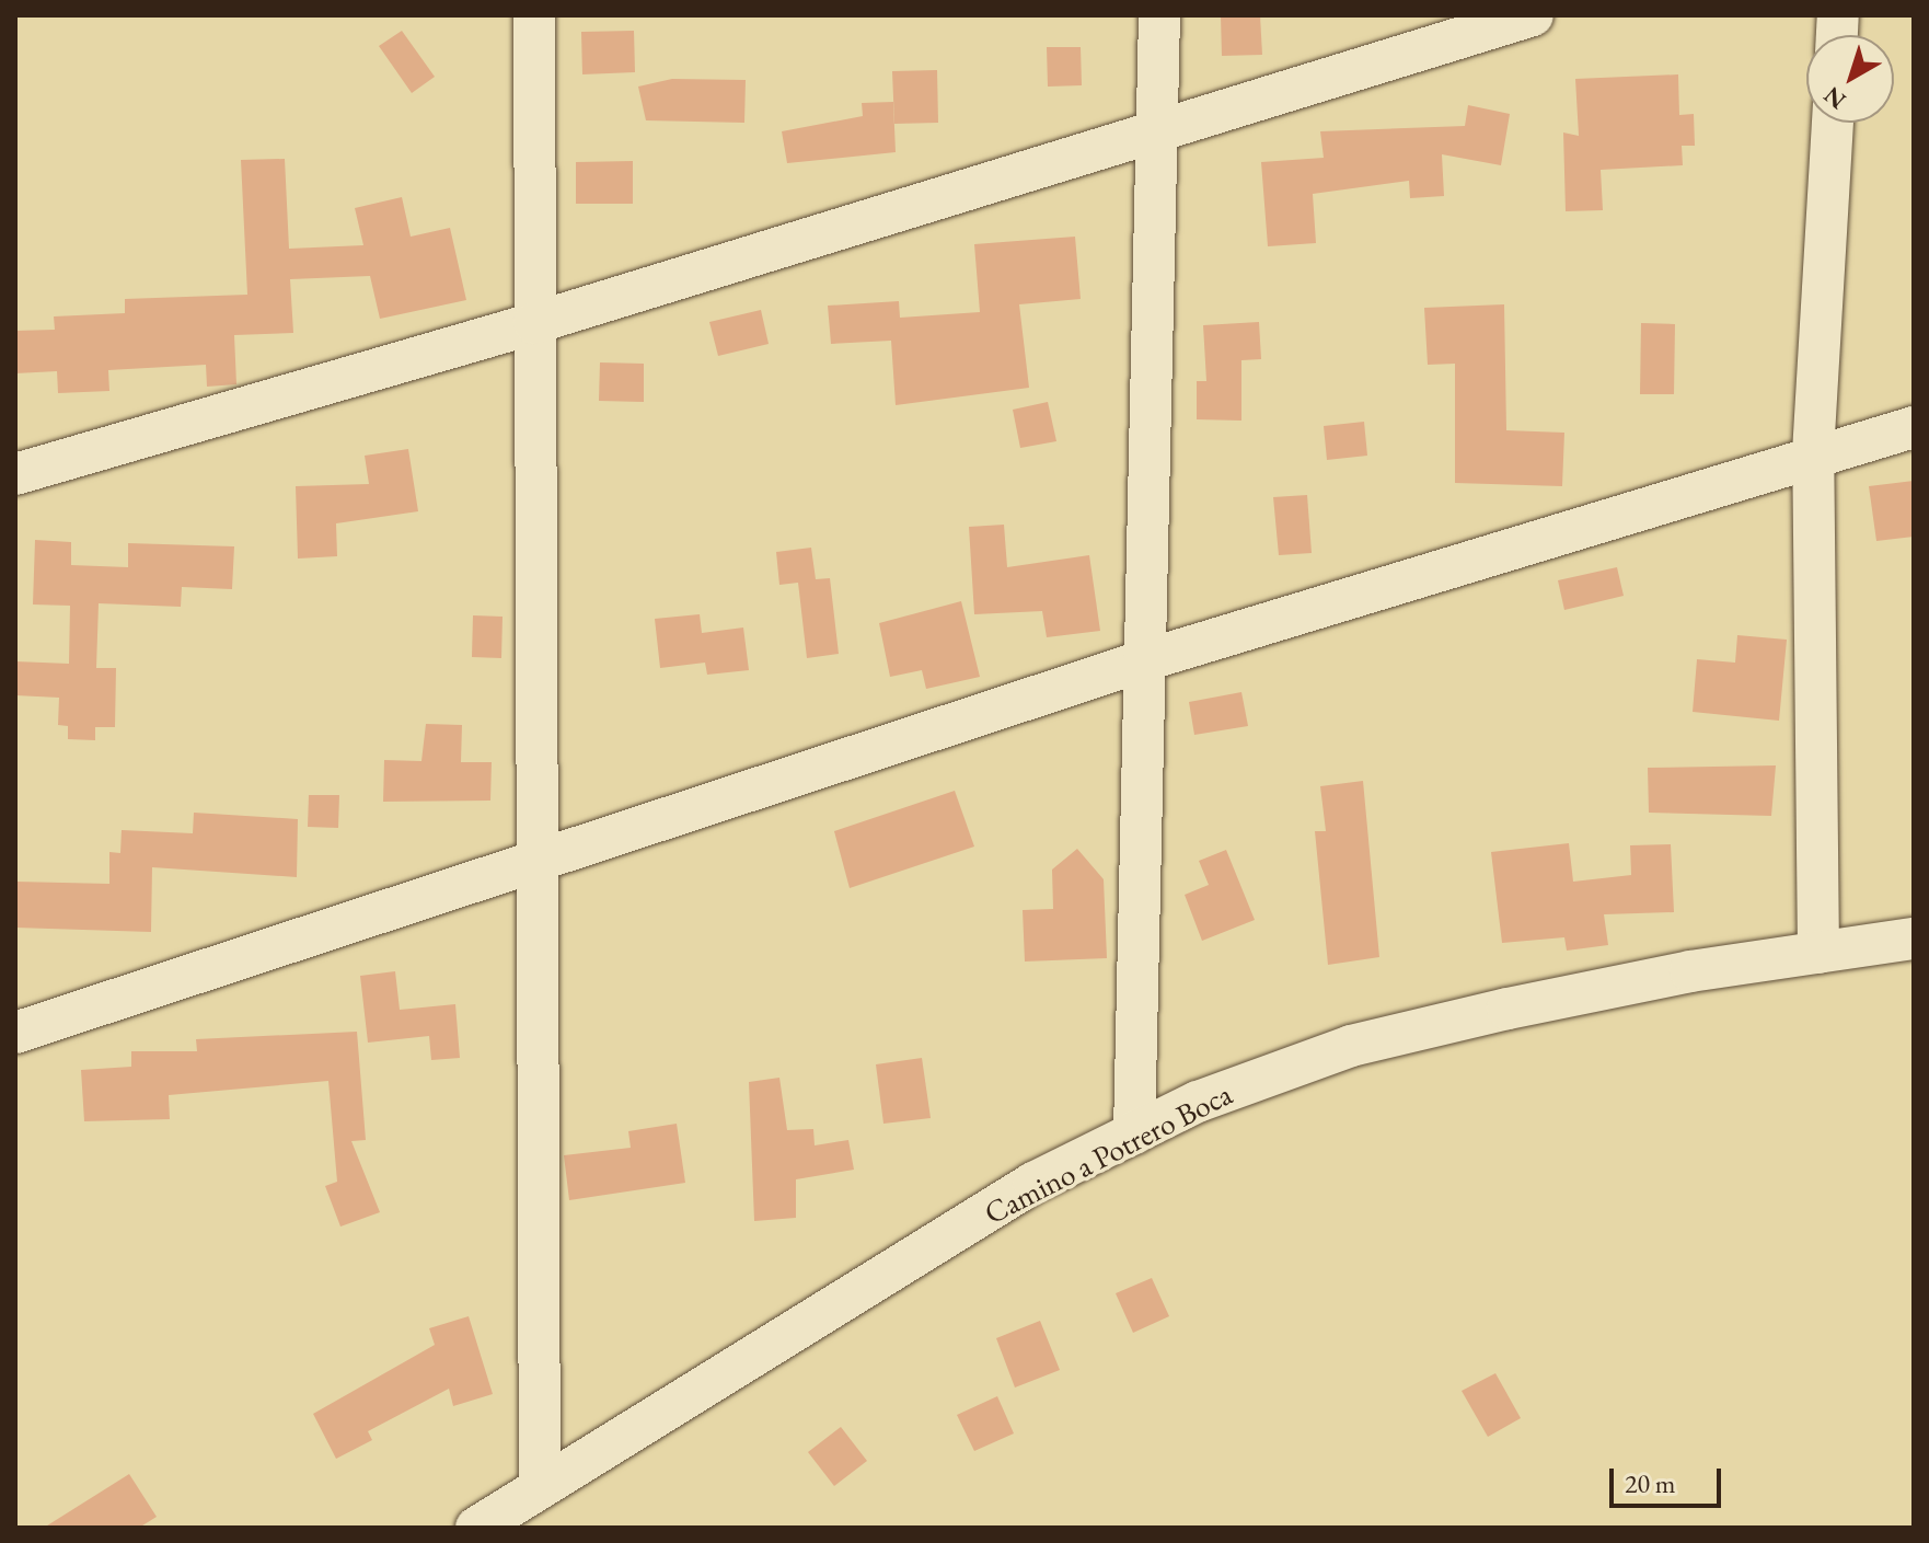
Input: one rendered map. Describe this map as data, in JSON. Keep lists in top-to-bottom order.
{
  "streets": {
    "street": ["Camino a Potrero Boca"]
  },
  "scale_bar": "20 m",
  "north": "bottom left"
}
